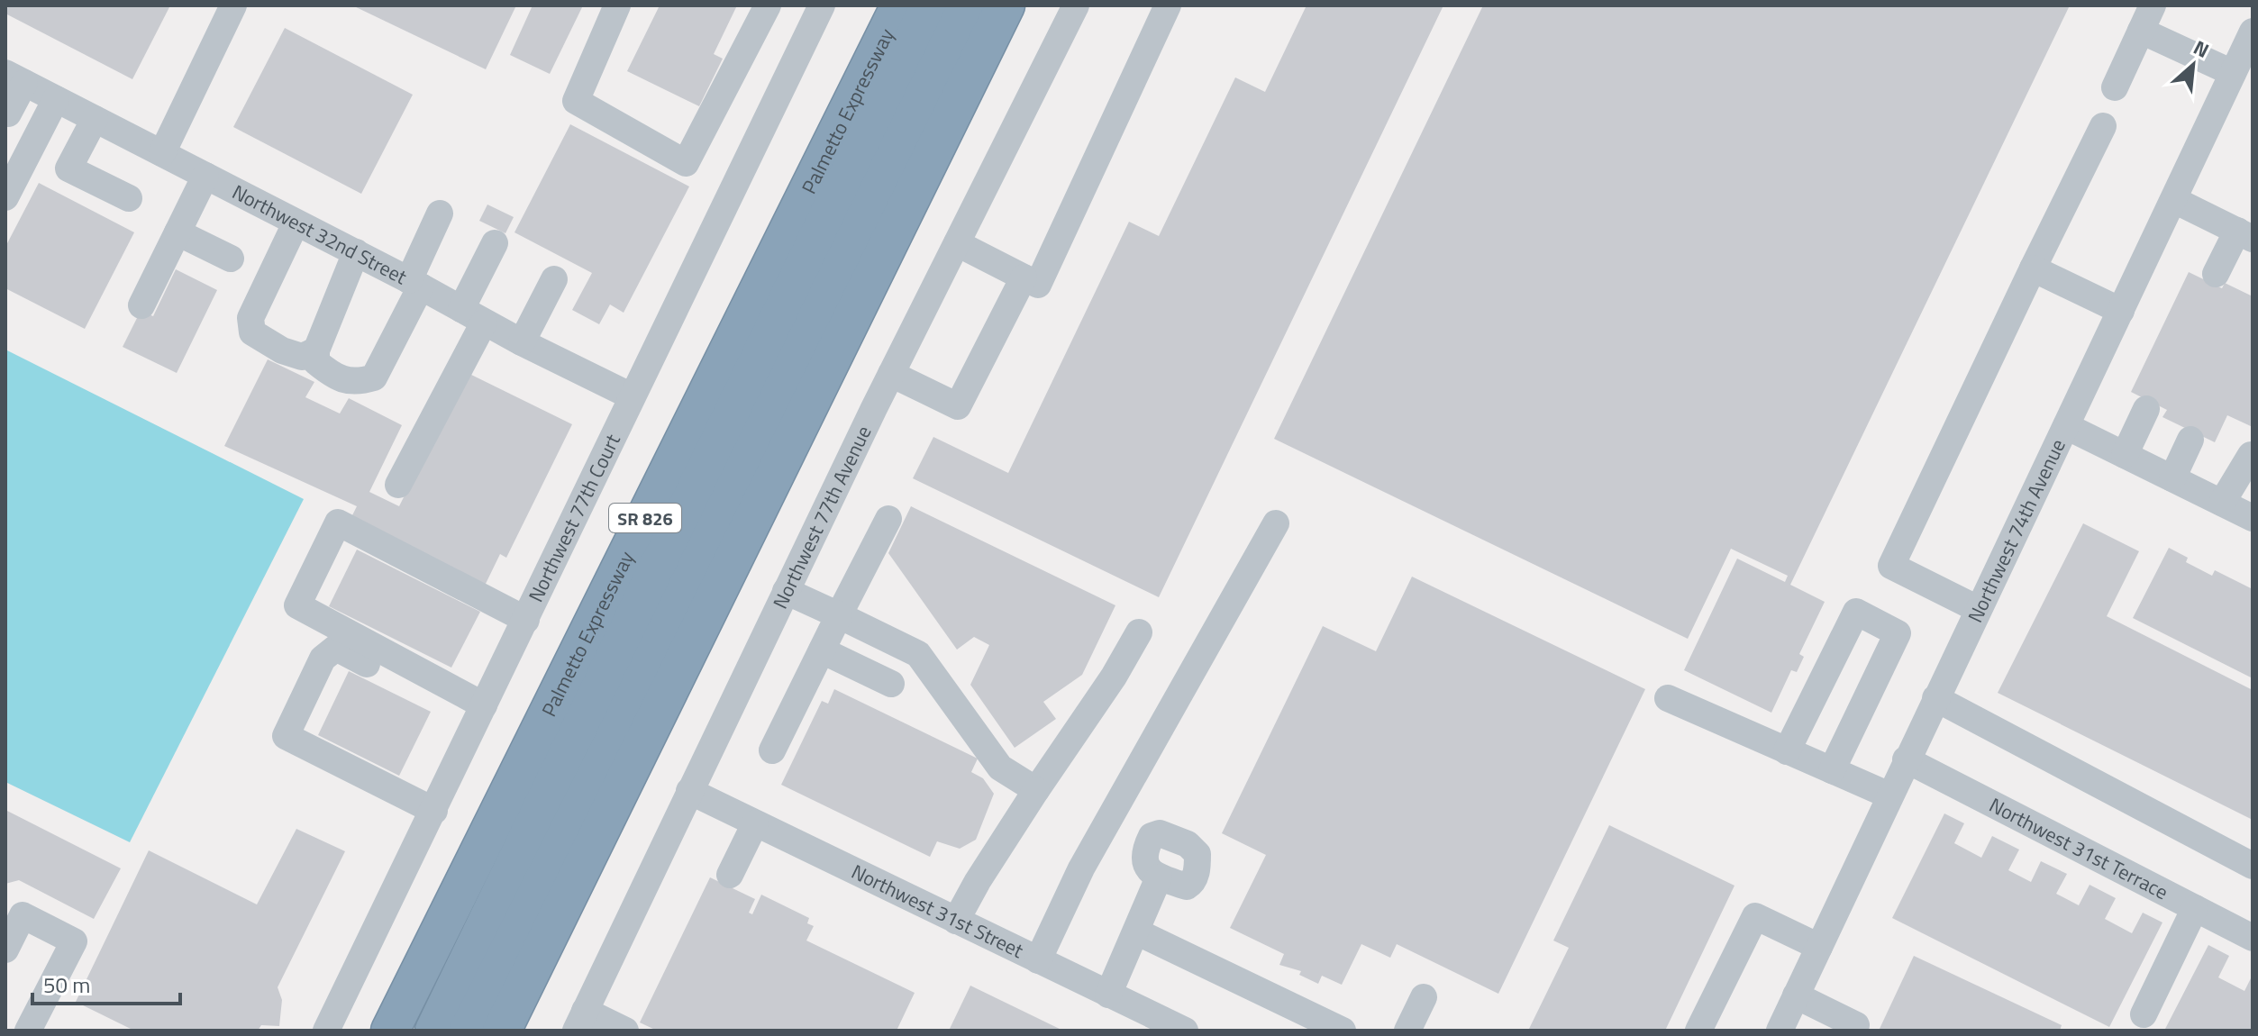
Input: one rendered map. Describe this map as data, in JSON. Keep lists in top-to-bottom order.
{
  "streets": {
    "highway": ["Palmetto Expressway", "SR 826"],
    "street": [
      "Northwest 32nd Street",
      "Northwest 77th Avenue",
      "Northwest 77th Court",
      "Northwest 74th Avenue",
      "Northwest 31st Terrace",
      "Northwest 31st Street"
    ]
  },
  "crossings": [
    ["Northwest 32nd Street", "Northwest 77th Court"],
    ["Northwest 77th Avenue", "Northwest 31st Street"],
    ["Northwest 74th Avenue", "Northwest 31st Terrace"]
  ],
  "scale_bar": "50 m",
  "north": "top right"
}
